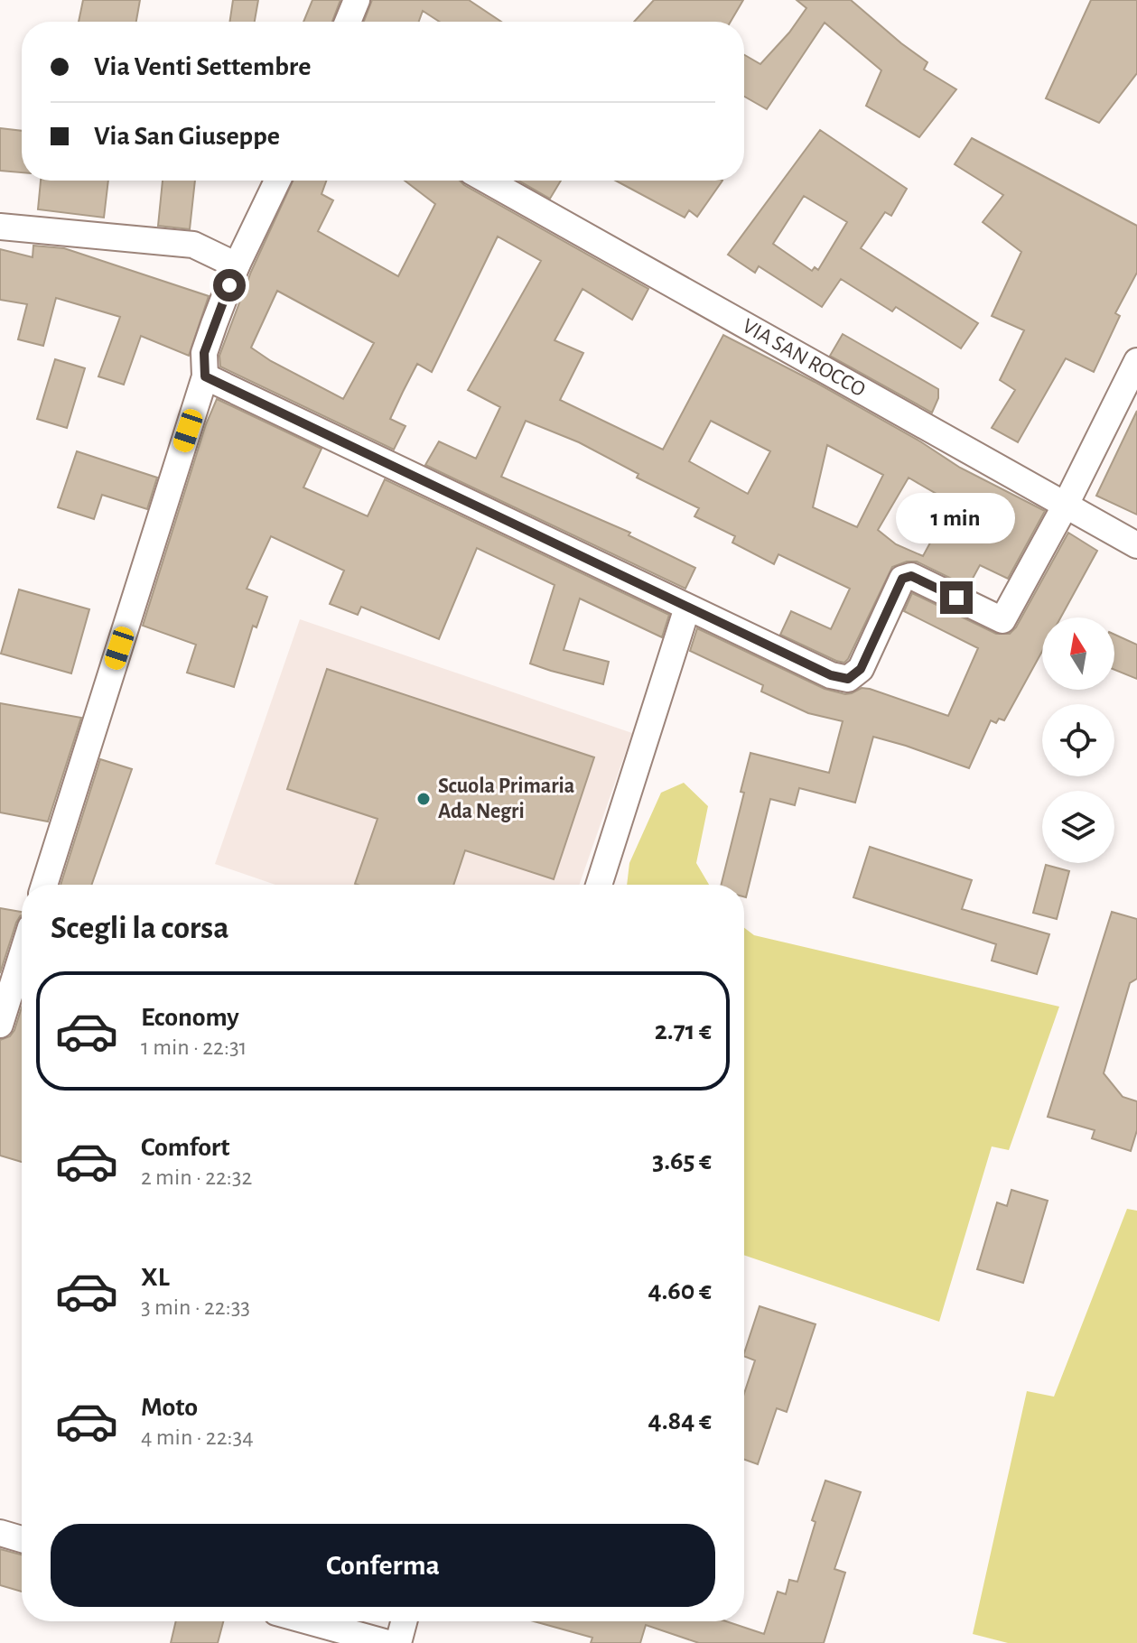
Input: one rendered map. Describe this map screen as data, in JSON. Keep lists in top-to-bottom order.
{
  "streets": {
    "street": ["VIA SAN ROCCO"]
  },
  "places": ["Scuola Primaria Ada Negri"],
  "north": "top",
  "page": {
    "banner": ["Via Venti Settembre", "Via San Giuseppe"],
    "bubble": "1 min",
    "heading": "Scegli la corsa",
    "list": [
      {
        "name": "Economy",
        "note": "1 min · 22:31",
        "value": "2.71 €"
      },
      {
        "name": "Comfort",
        "note": "2 min · 22:32",
        "value": "3.65 €"
      },
      {
        "name": "XL",
        "note": "3 min · 22:33",
        "value": "4.60 €"
      },
      {
        "name": "Moto",
        "note": "4 min · 22:34",
        "value": "4.84 €"
      }
    ],
    "buttons": "Conferma"
  }
}
